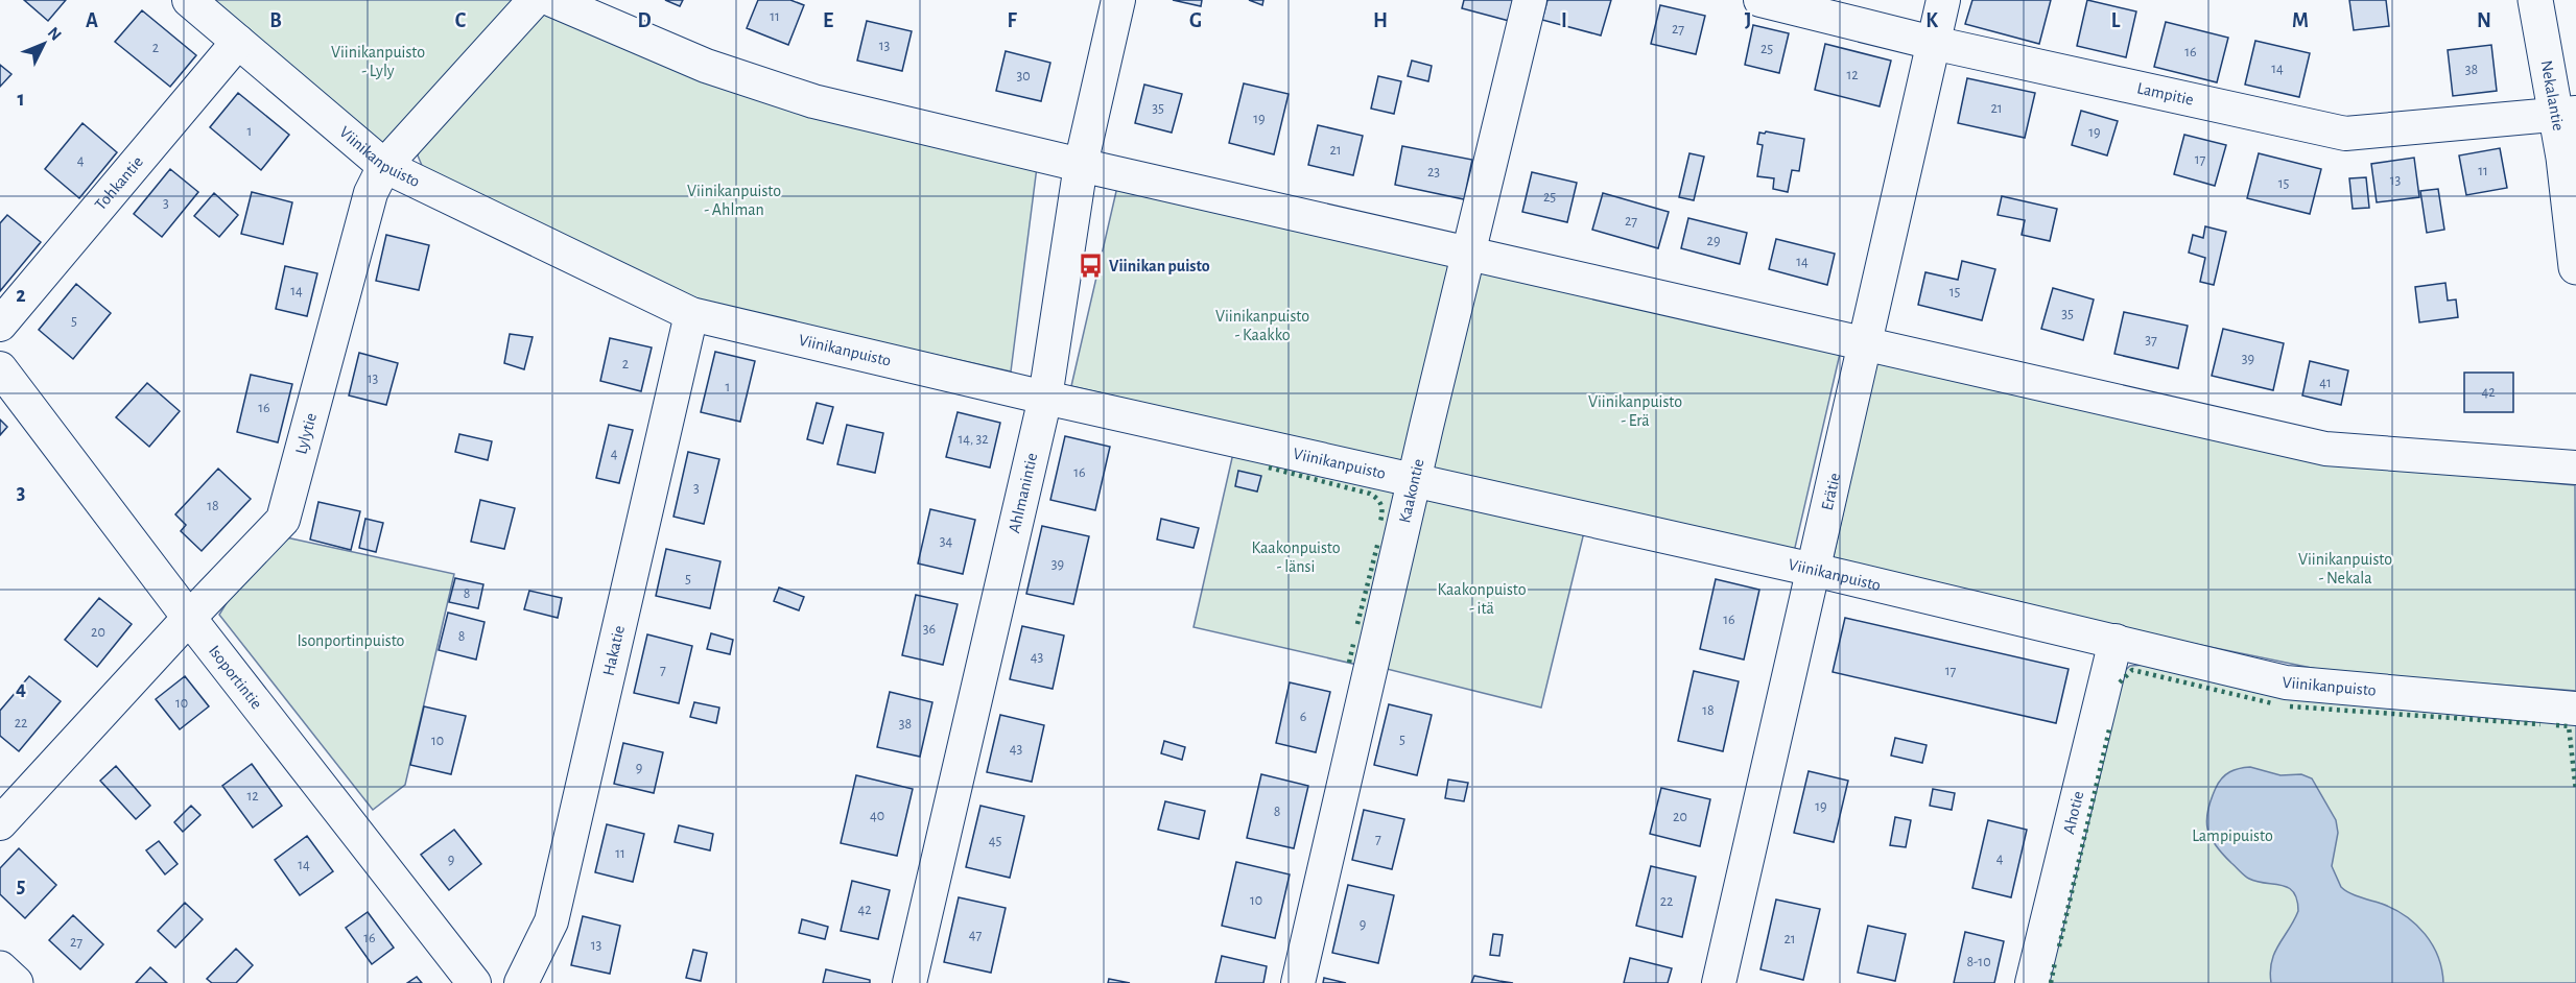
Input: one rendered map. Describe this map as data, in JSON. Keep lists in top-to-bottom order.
{
  "streets": {
    "main road": ["Nekalantie"],
    "street": [
      "Lampitie",
      "Viinikanpuisto",
      "Tohkantie",
      "Lylytie",
      "Kaakontie",
      "Erätie",
      "Ahlmanintie",
      "Hakatie",
      "Isoportintie",
      "Ahotie"
    ]
  },
  "crossings": [
    ["Lampitie", "Nekalantie"],
    ["Lampitie", "Erätie"],
    ["Viinikanpuisto", "Tohkantie"],
    ["Viinikanpuisto", "Lylytie"],
    ["Viinikanpuisto", "Kaakontie"],
    ["Viinikanpuisto", "Erätie"],
    ["Viinikanpuisto", "Ahlmanintie"],
    ["Viinikanpuisto", "Hakatie"],
    ["Viinikanpuisto", "Ahotie"],
    ["Lylytie", "Isoportintie"]
  ],
  "parks": [
    "Viinikanpuisto - Lyly",
    "Viinikanpuisto - Ahlman",
    "Viinikanpuisto - Kaakko",
    "Viinikanpuisto - Erä",
    "Kaakonpuisto - länsi",
    "Viinikanpuisto - Nekala",
    "Kaakonpuisto - itä",
    "Isonportinpuisto",
    "Lampipuisto"
  ],
  "places": {
    "bus stop": ["Viinikan puisto"]
  },
  "house_numbers": [
    "11",
    "27",
    "13",
    "2",
    "25",
    "16",
    "14",
    "38",
    "12",
    "30",
    "35",
    "21",
    "19",
    "1",
    "19",
    "21",
    "17",
    "4",
    "11",
    "23",
    "13",
    "15",
    "25",
    "3",
    "27",
    "29",
    "14",
    "14",
    "15",
    "35",
    "5",
    "37",
    "39",
    "2",
    "13",
    "41",
    "1",
    "42",
    "16",
    "14, 32",
    "4",
    "16",
    "3",
    "18",
    "34",
    "39",
    "5",
    "8",
    "16",
    "36",
    "20",
    "8",
    "43",
    "7",
    "17",
    "10",
    "18",
    "6",
    "22",
    "38",
    "5",
    "10",
    "43",
    "9",
    "12",
    "19",
    "8",
    "40",
    "20",
    "7",
    "45",
    "11",
    "4",
    "9",
    "14",
    "10",
    "22",
    "42",
    "9",
    "47",
    "16",
    "21",
    "27",
    "13",
    "8-10"
  ],
  "north": "top right",
  "grid": {
    "columns": [
      "A",
      "B",
      "C",
      "D",
      "E",
      "F",
      "G",
      "H",
      "I",
      "J",
      "K",
      "L",
      "M",
      "N"
    ],
    "rows": [
      "1",
      "2",
      "3",
      "4",
      "5"
    ]
  }
}
